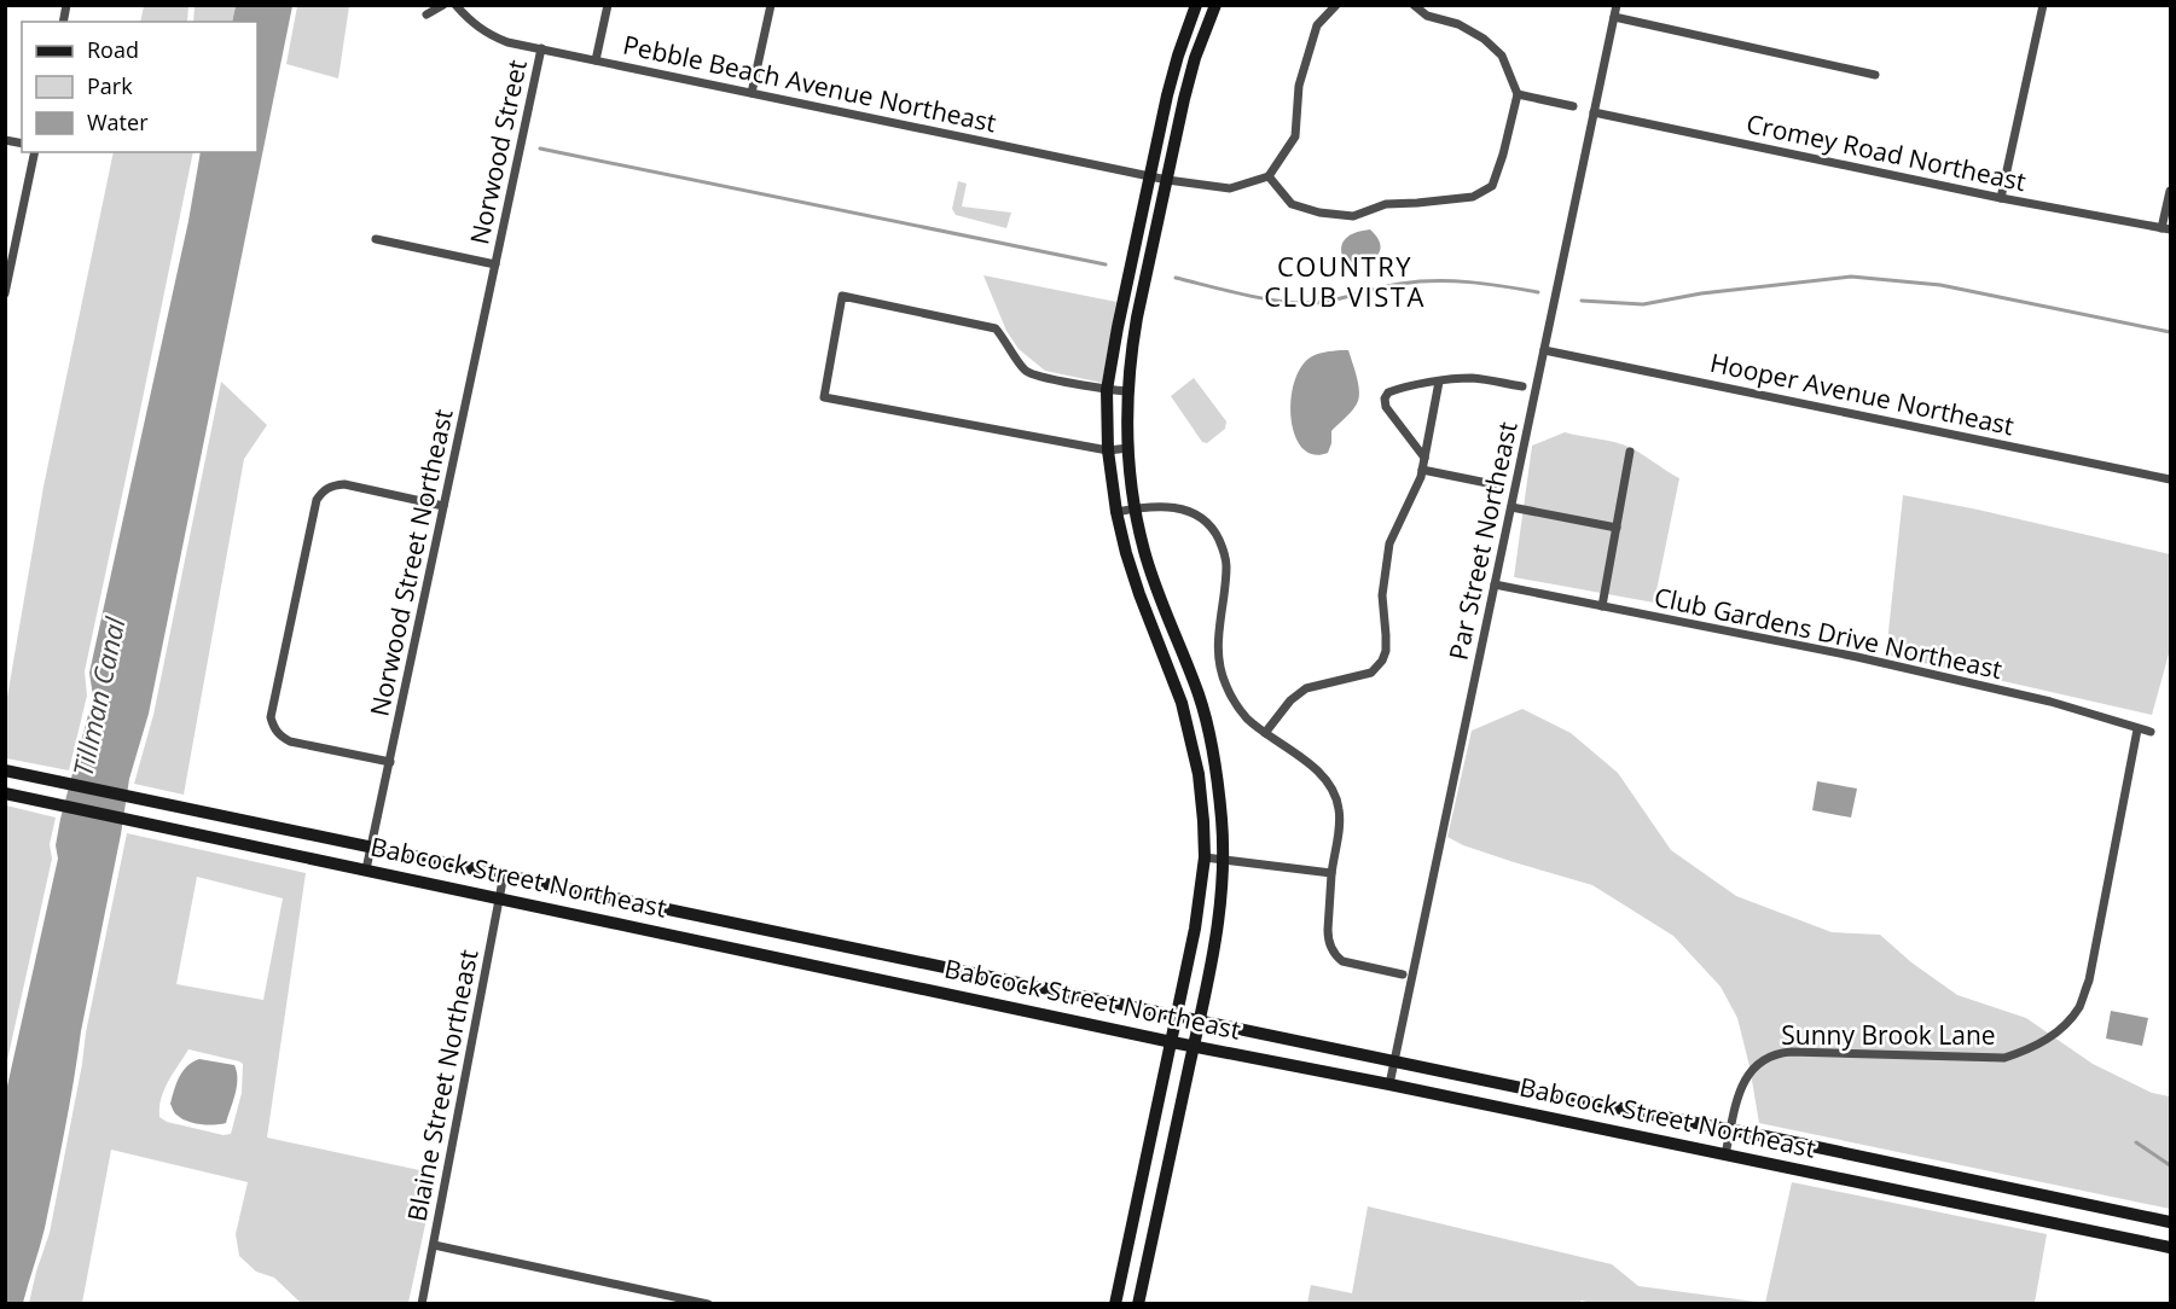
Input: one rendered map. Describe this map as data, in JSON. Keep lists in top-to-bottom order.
{
  "streets": {
    "main road": ["Babcock Street Northeast"],
    "street": [
      "Pebble Beach Avenue Northeast",
      "Norwood Street",
      "Cromey Road Northeast",
      "Hooper Avenue Northeast",
      "Par Street Northeast",
      "Norwood Street Northeast",
      "Club Gardens Drive Northeast",
      "Sunny Brook Lane",
      "Blaine Street Northeast"
    ]
  },
  "crossings": [
    ["Pebble Beach Avenue Northeast", "Norwood Street"],
    ["Norwood Street", "Norwood Street Northeast"],
    ["Cromey Road Northeast", "Par Street Northeast"],
    ["Hooper Avenue Northeast", "Par Street Northeast"],
    ["Par Street Northeast", "Club Gardens Drive Northeast"],
    ["Par Street Northeast", "Babcock Street Northeast"],
    ["Norwood Street Northeast", "Babcock Street Northeast"],
    ["Club Gardens Drive Northeast", "Sunny Brook Lane"],
    ["Babcock Street Northeast", "Sunny Brook Lane"],
    ["Babcock Street Northeast", "Blaine Street Northeast"]
  ],
  "districts": ["COUNTRY CLUB VISTA"],
  "water": ["Tillman Canal"],
  "legend": ["Road", "Park", "Water"]
}
